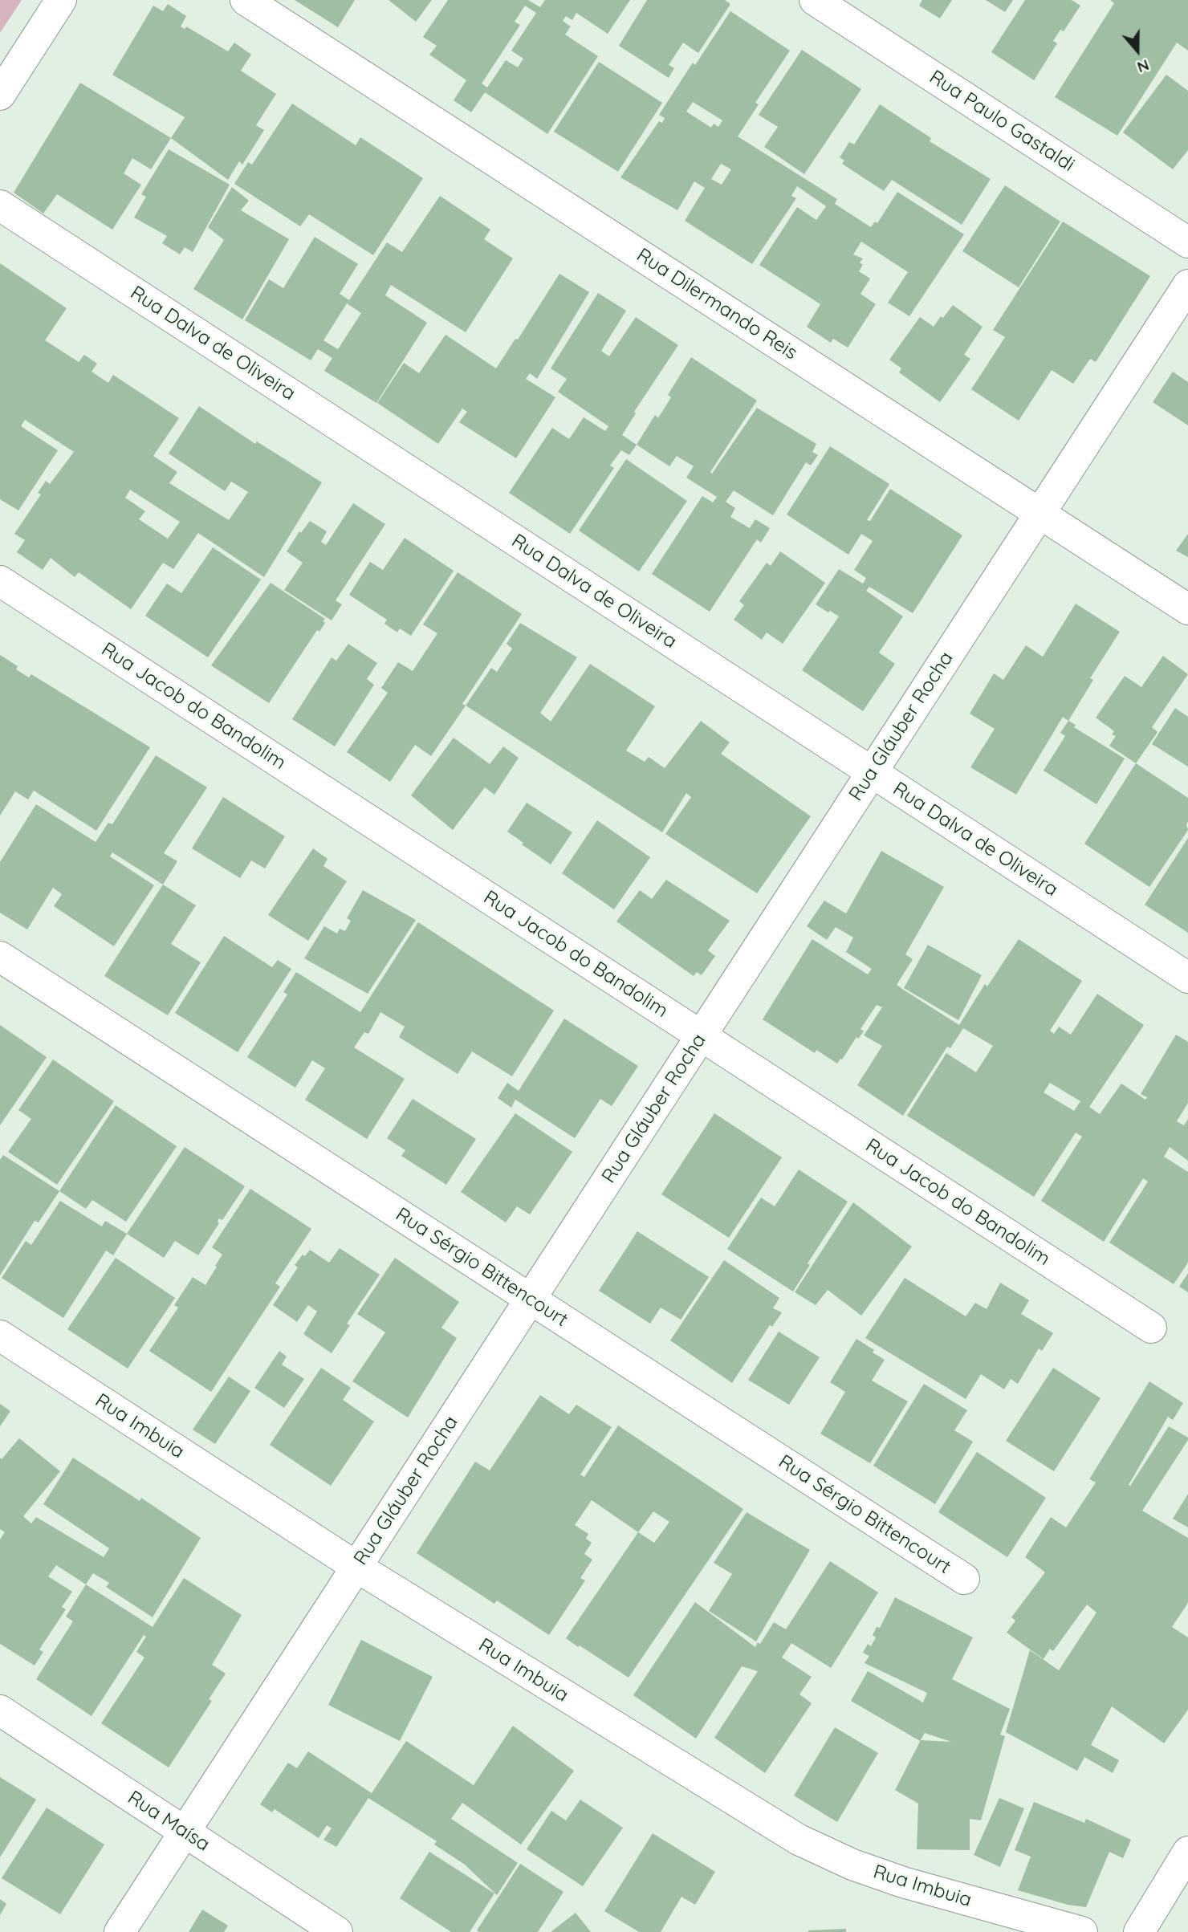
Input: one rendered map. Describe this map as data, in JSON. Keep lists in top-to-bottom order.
{
  "streets": {
    "street": [
      "Rua Paulo Gastaldi",
      "Rua Dilermando Reis",
      "Rua Dalva de Oliveira",
      "Rua Jacob do Bandolim",
      "Rua Gláuber Rocha",
      "Rua Sérgio Bittencourt",
      "Rua Imbuia",
      "Rua Maísa"
    ]
  },
  "crossings": [
    ["Rua Dilermando Reis", "Rua Gláuber Rocha"],
    ["Rua Dalva de Oliveira", "Rua Gláuber Rocha"],
    ["Rua Jacob do Bandolim", "Rua Gláuber Rocha"],
    ["Rua Gláuber Rocha", "Rua Sérgio Bittencourt"],
    ["Rua Gláuber Rocha", "Rua Imbuia"],
    ["Rua Gláuber Rocha", "Rua Maísa"]
  ],
  "north": "bottom"
}
